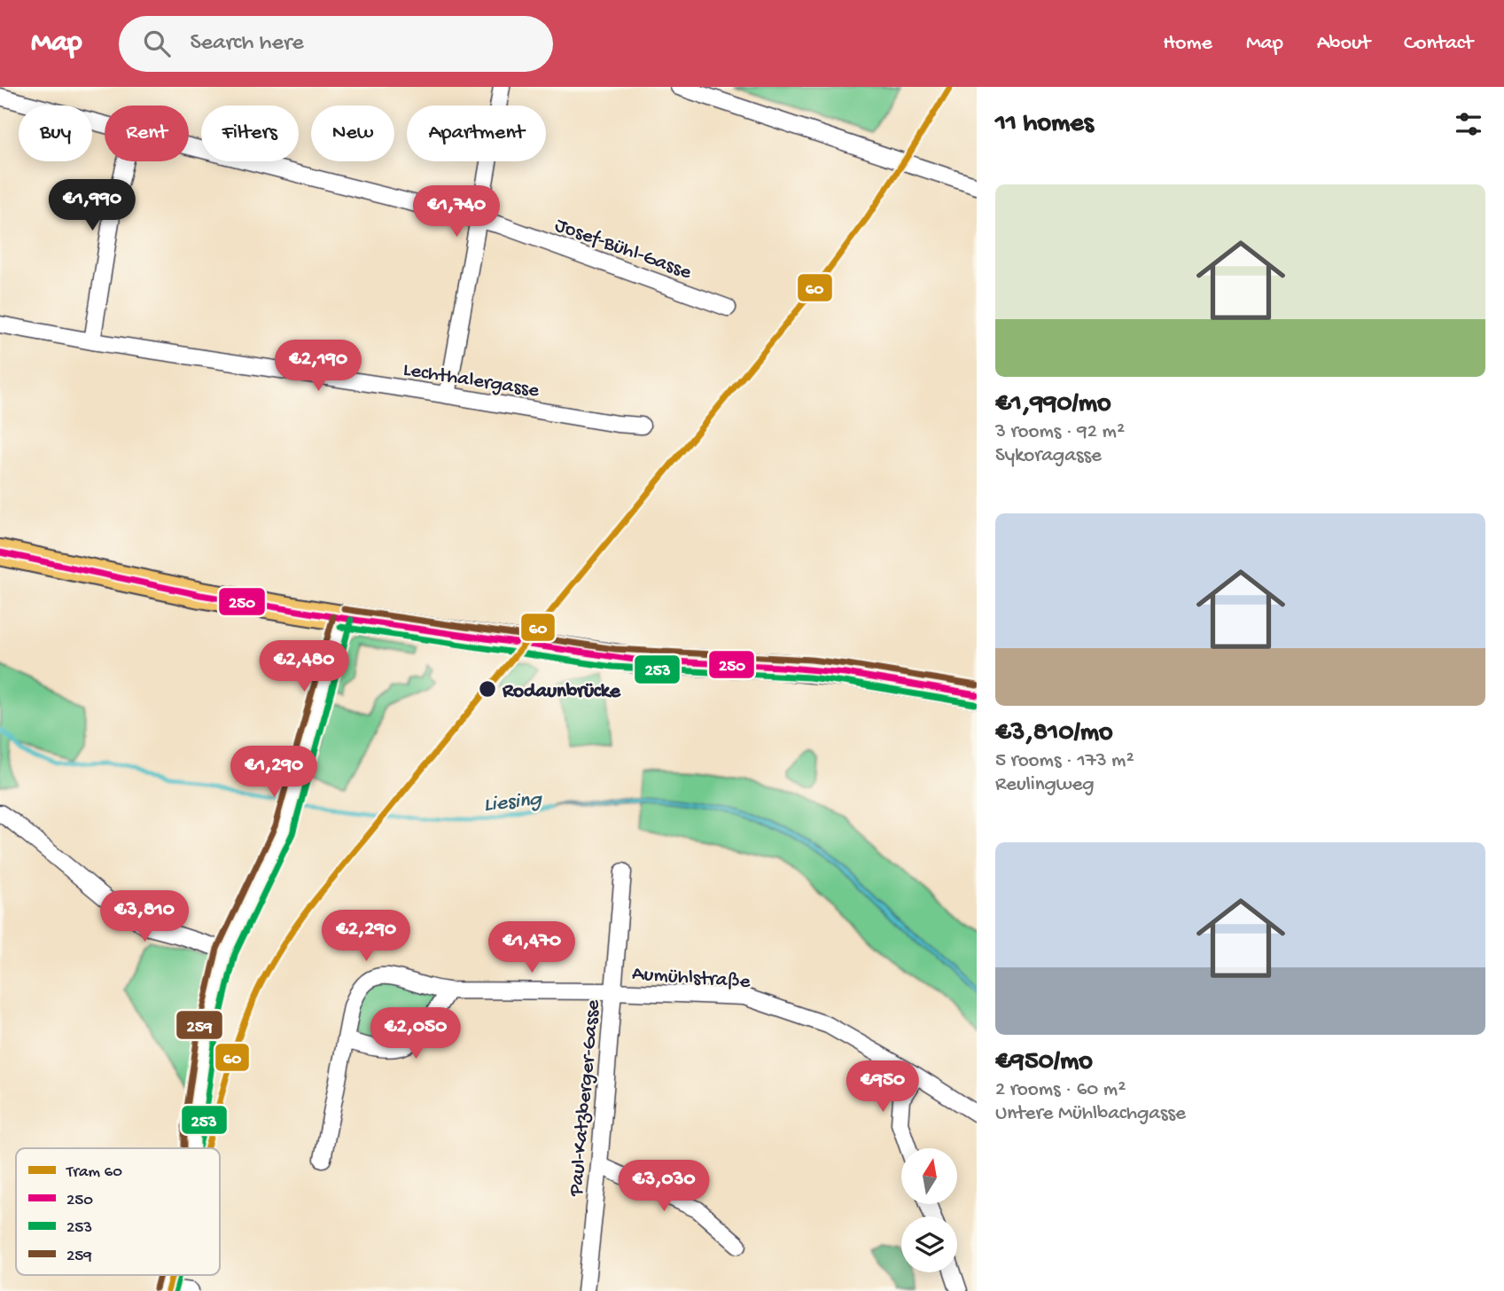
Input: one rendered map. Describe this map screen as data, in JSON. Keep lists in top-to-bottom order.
{
  "streets": {
    "street": [
      "Josef-Bühl-Gasse",
      "Lechthalergasse",
      "Aumühlstraße",
      "Paul-Katzberger-Gasse"
    ]
  },
  "crossings": [
    ["Aumühlstraße", "Paul-Katzberger-Gasse"]
  ],
  "water": ["Liesing"],
  "places": ["Rodaunbrücke"],
  "lines": [
    "tram line 60",
    "transit line 250",
    "transit line 259",
    "transit line 253"
  ],
  "legend": [
    "Tram 60",
    "250",
    "253",
    "259"
  ],
  "north": "top",
  "page": {
    "header": "Map",
    "search": "Search here",
    "nav": [
      "Home",
      "Map",
      "About",
      "Contact"
    ],
    "heading": "11 homes",
    "chip": [
      "Buy",
      "Rent",
      "Filters",
      "New",
      "Apartment"
    ],
    "list": [
      {
        "name": "€1,990/mo",
        "note": "3 rooms · 92 m² · Sykoragasse"
      },
      {
        "name": "€3,810/mo",
        "note": "5 rooms · 173 m² · Reulingweg"
      },
      {
        "name": "€950/mo",
        "note": "2 rooms · 60 m² · Untere Mühlbachgasse"
      }
    ],
    "price": [
      "€1,990",
      "€1,740",
      "€2,190",
      "€2,480",
      "€1,290",
      "€3,810",
      "€2,290",
      "€1,470",
      "€2,050",
      "€950",
      "€3,030"
    ]
  }
}
